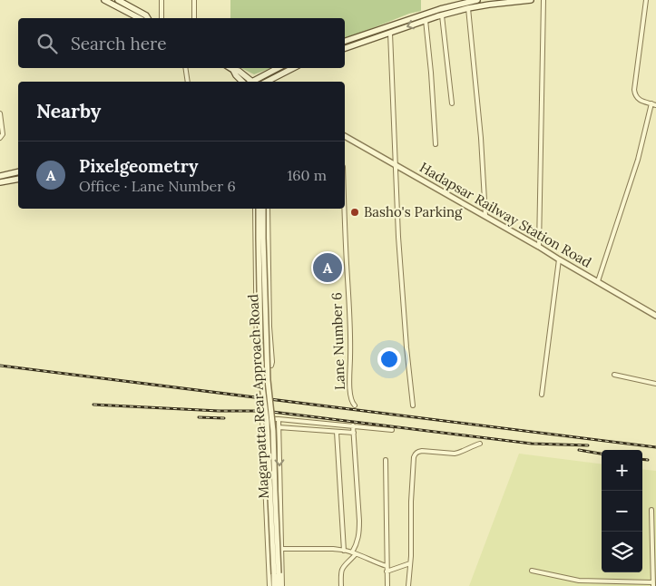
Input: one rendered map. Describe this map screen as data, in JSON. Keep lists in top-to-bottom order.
{
  "streets": {
    "street": ["Hadapsar Railway Station Road", "Lane Number 6", "Magarpatta Rear Approach Road"]
  },
  "places": ["Basho's Parking"],
  "page": {
    "search": "Search here",
    "heading": "Nearby",
    "list": [
      {
        "mark": "A",
        "name": "Pixelgeometry",
        "note": "Office · Lane Number 6",
        "value": "160 m"
      }
    ],
    "pins": "A",
    "map_buttons": ["+", "−"]
  }
}
